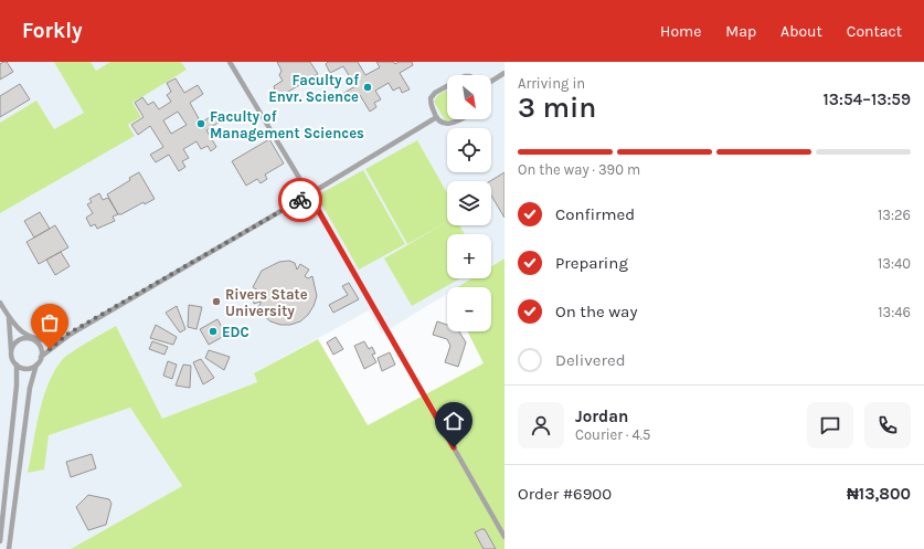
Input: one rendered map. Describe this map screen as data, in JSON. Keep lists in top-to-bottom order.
{
  "places": [
    "Faculty of Envr. Science",
    "Faculty of Management Sciences",
    "Rivers State University",
    "EDC"
  ],
  "north": "bottom right",
  "page": {
    "header": "Forkly",
    "nav": [
      "Home",
      "Map",
      "About",
      "Contact"
    ],
    "heading": ["3 min", "Arriving in", "13:54–13:59"],
    "panel": [
      "Jordan",
      "Courier · 4.5",
      "Order #6900",
      "₦13,800"
    ],
    "map_buttons": ["+", "−"],
    "bar": "On the way · 390 m",
    "list": [
      ["Confirmed", "13:26"],
      ["Preparing", "13:40"],
      ["On the way", "13:46"],
      "Delivered"
    ]
  }
}
